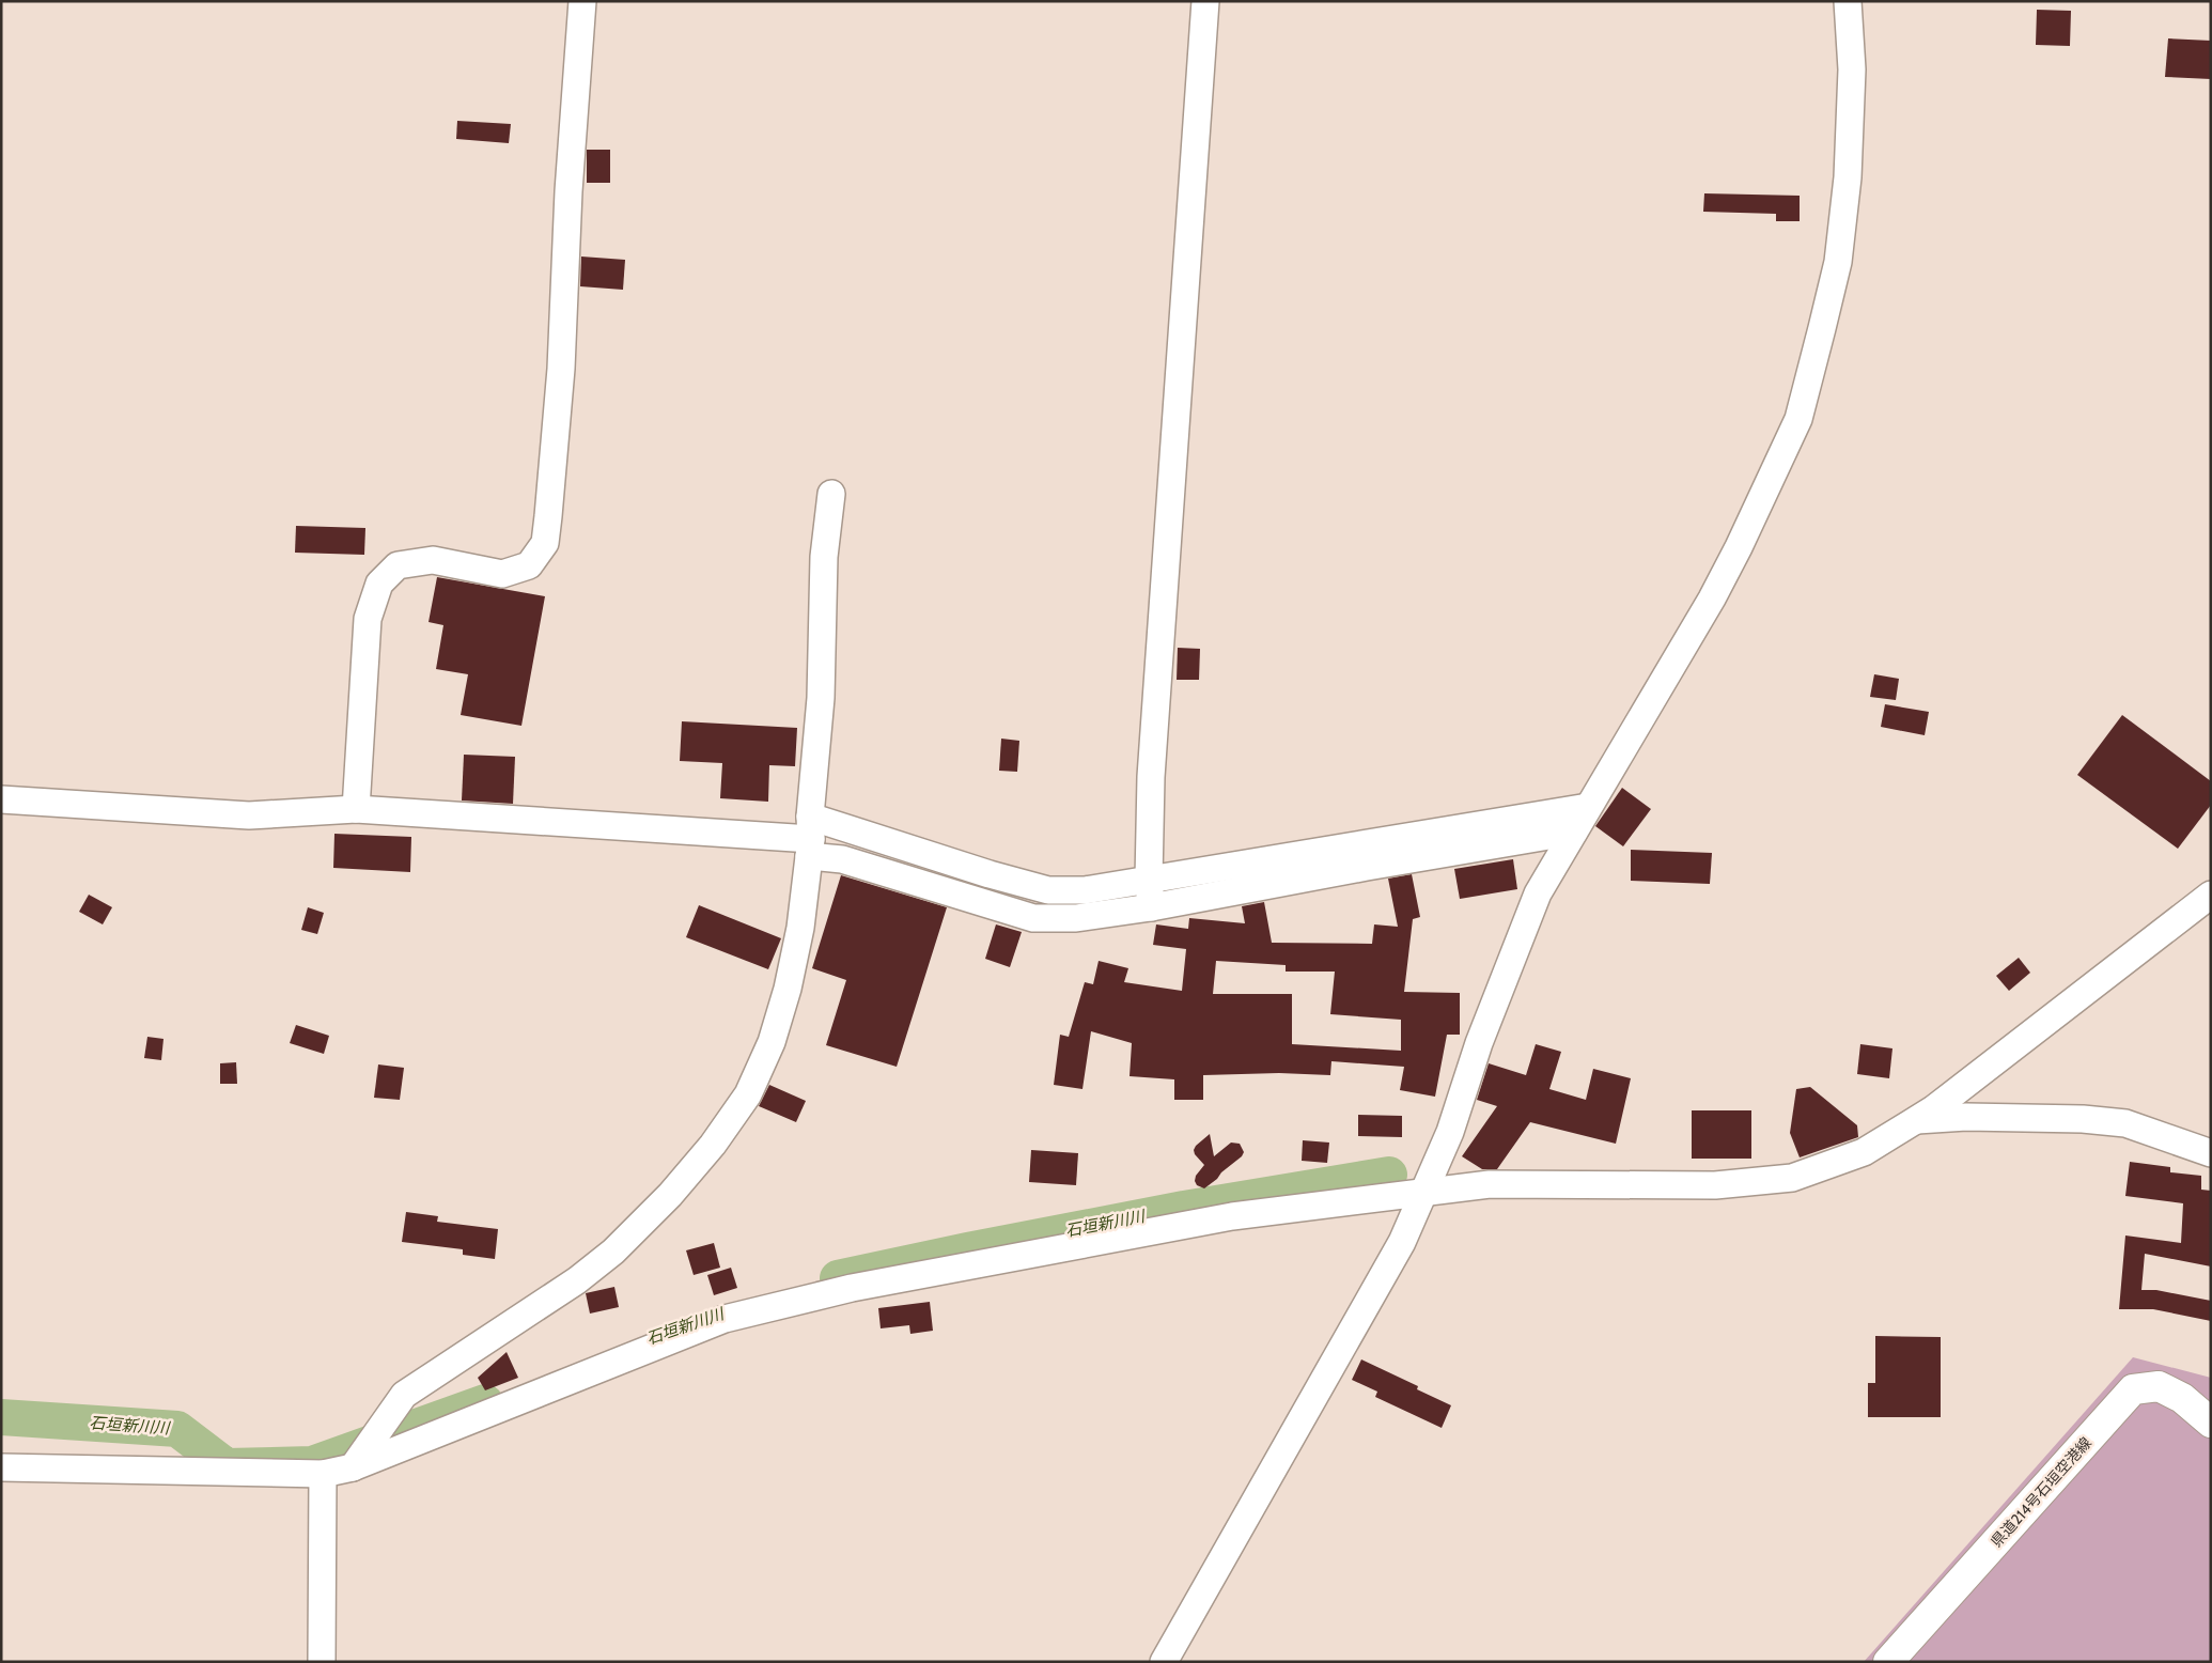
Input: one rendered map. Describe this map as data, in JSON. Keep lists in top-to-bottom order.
{
  "streets": {
    "main road": ["県道214号石垣空港線"]
  },
  "water": ["石垣新川川"]
}
